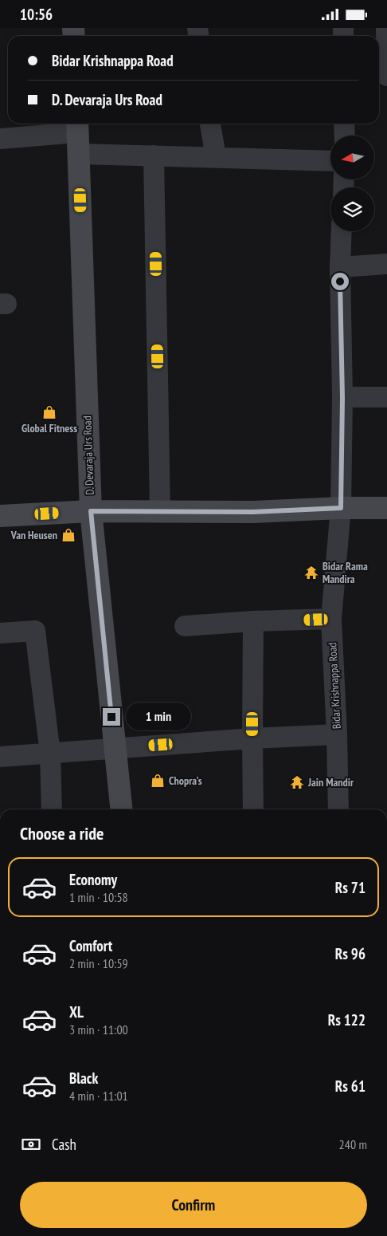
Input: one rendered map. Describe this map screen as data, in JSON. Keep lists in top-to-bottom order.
{
  "streets": {
    "street": ["D. Devaraja Urs Road", "Bidar Krishnappa Road"]
  },
  "places": {
    "shop": ["Global Fitness", "Van Heusen", "Chopra's"],
    "temple": ["Bidar Rama Mandira", "Jain Mandir"]
  },
  "north": "left",
  "page": {
    "status": "10:56",
    "banner": ["Bidar Krishnappa Road", "D. Devaraja Urs Road"],
    "bubble": "1 min",
    "heading": "Choose a ride",
    "list": [
      {
        "name": "Economy",
        "note": "1 min · 10:58",
        "value": "Rs 71"
      },
      {
        "name": "Comfort",
        "note": "2 min · 10:59",
        "value": "Rs 96"
      },
      {
        "name": "XL",
        "note": "3 min · 11:00",
        "value": "Rs 122"
      },
      {
        "name": "Black",
        "note": "4 min · 11:01",
        "value": "Rs 61"
      }
    ],
    "pay": ["Cash", "240 m"],
    "buttons": "Confirm"
  }
}
